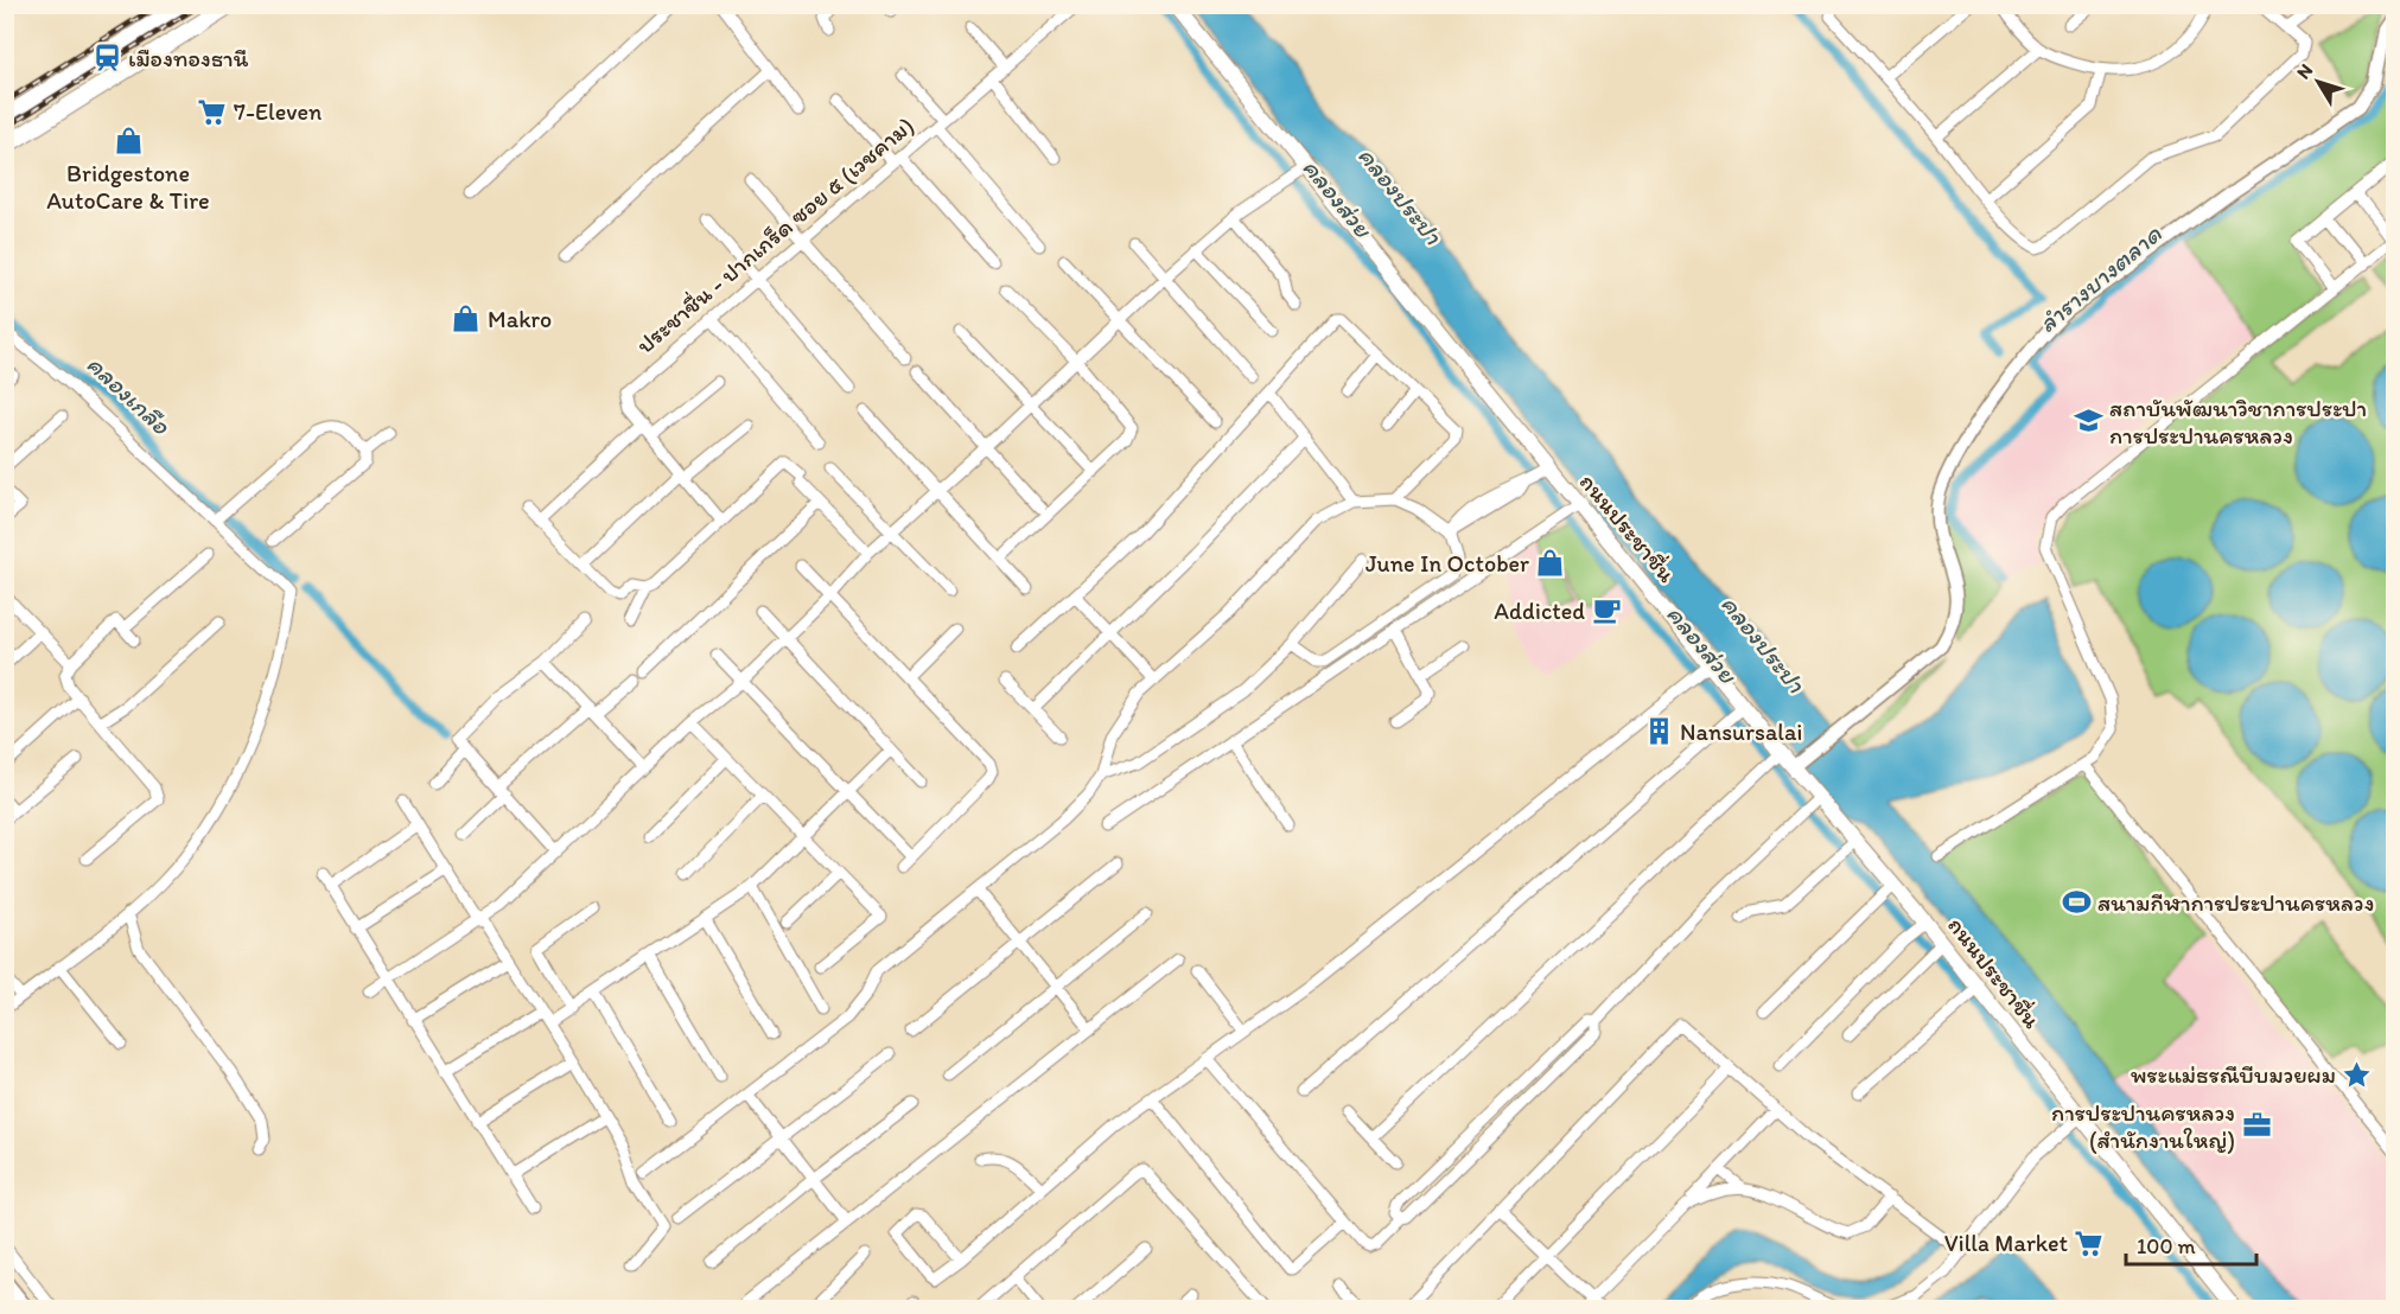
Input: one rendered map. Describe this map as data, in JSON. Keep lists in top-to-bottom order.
{
  "streets": {
    "main road": ["ถนนประชาชื่น"],
    "street": ["ประชาชื่น - ปากเกร็ด ซอย ๕ (เวชคาม)"]
  },
  "water": [
    "คลองประปา",
    "คลองส่วย",
    "ลำรางบางตลาด",
    "คลองเกลือ"
  ],
  "places": {
    "station": ["เมืองทองธานี"],
    "supermarket": ["7-Eleven", "Villa Market"],
    "shop": ["Bridgestone AutoCare & Tire", "Makro", "June In October"],
    "school or university": ["สถาบันพัฒนาวิชาการประปา การประปานครหลวง"],
    "cafe": ["Addicted"],
    "building": ["Nansursalai"],
    "sports": ["สนามกีฬาการประปานครหลวง"],
    "place": ["พระแม่ธรณีบีบมวยผม"],
    "office": ["การประปานครหลวง (สำนักงานใหญ่)"]
  },
  "scale_bar": "100 m",
  "north": "top left"
}
